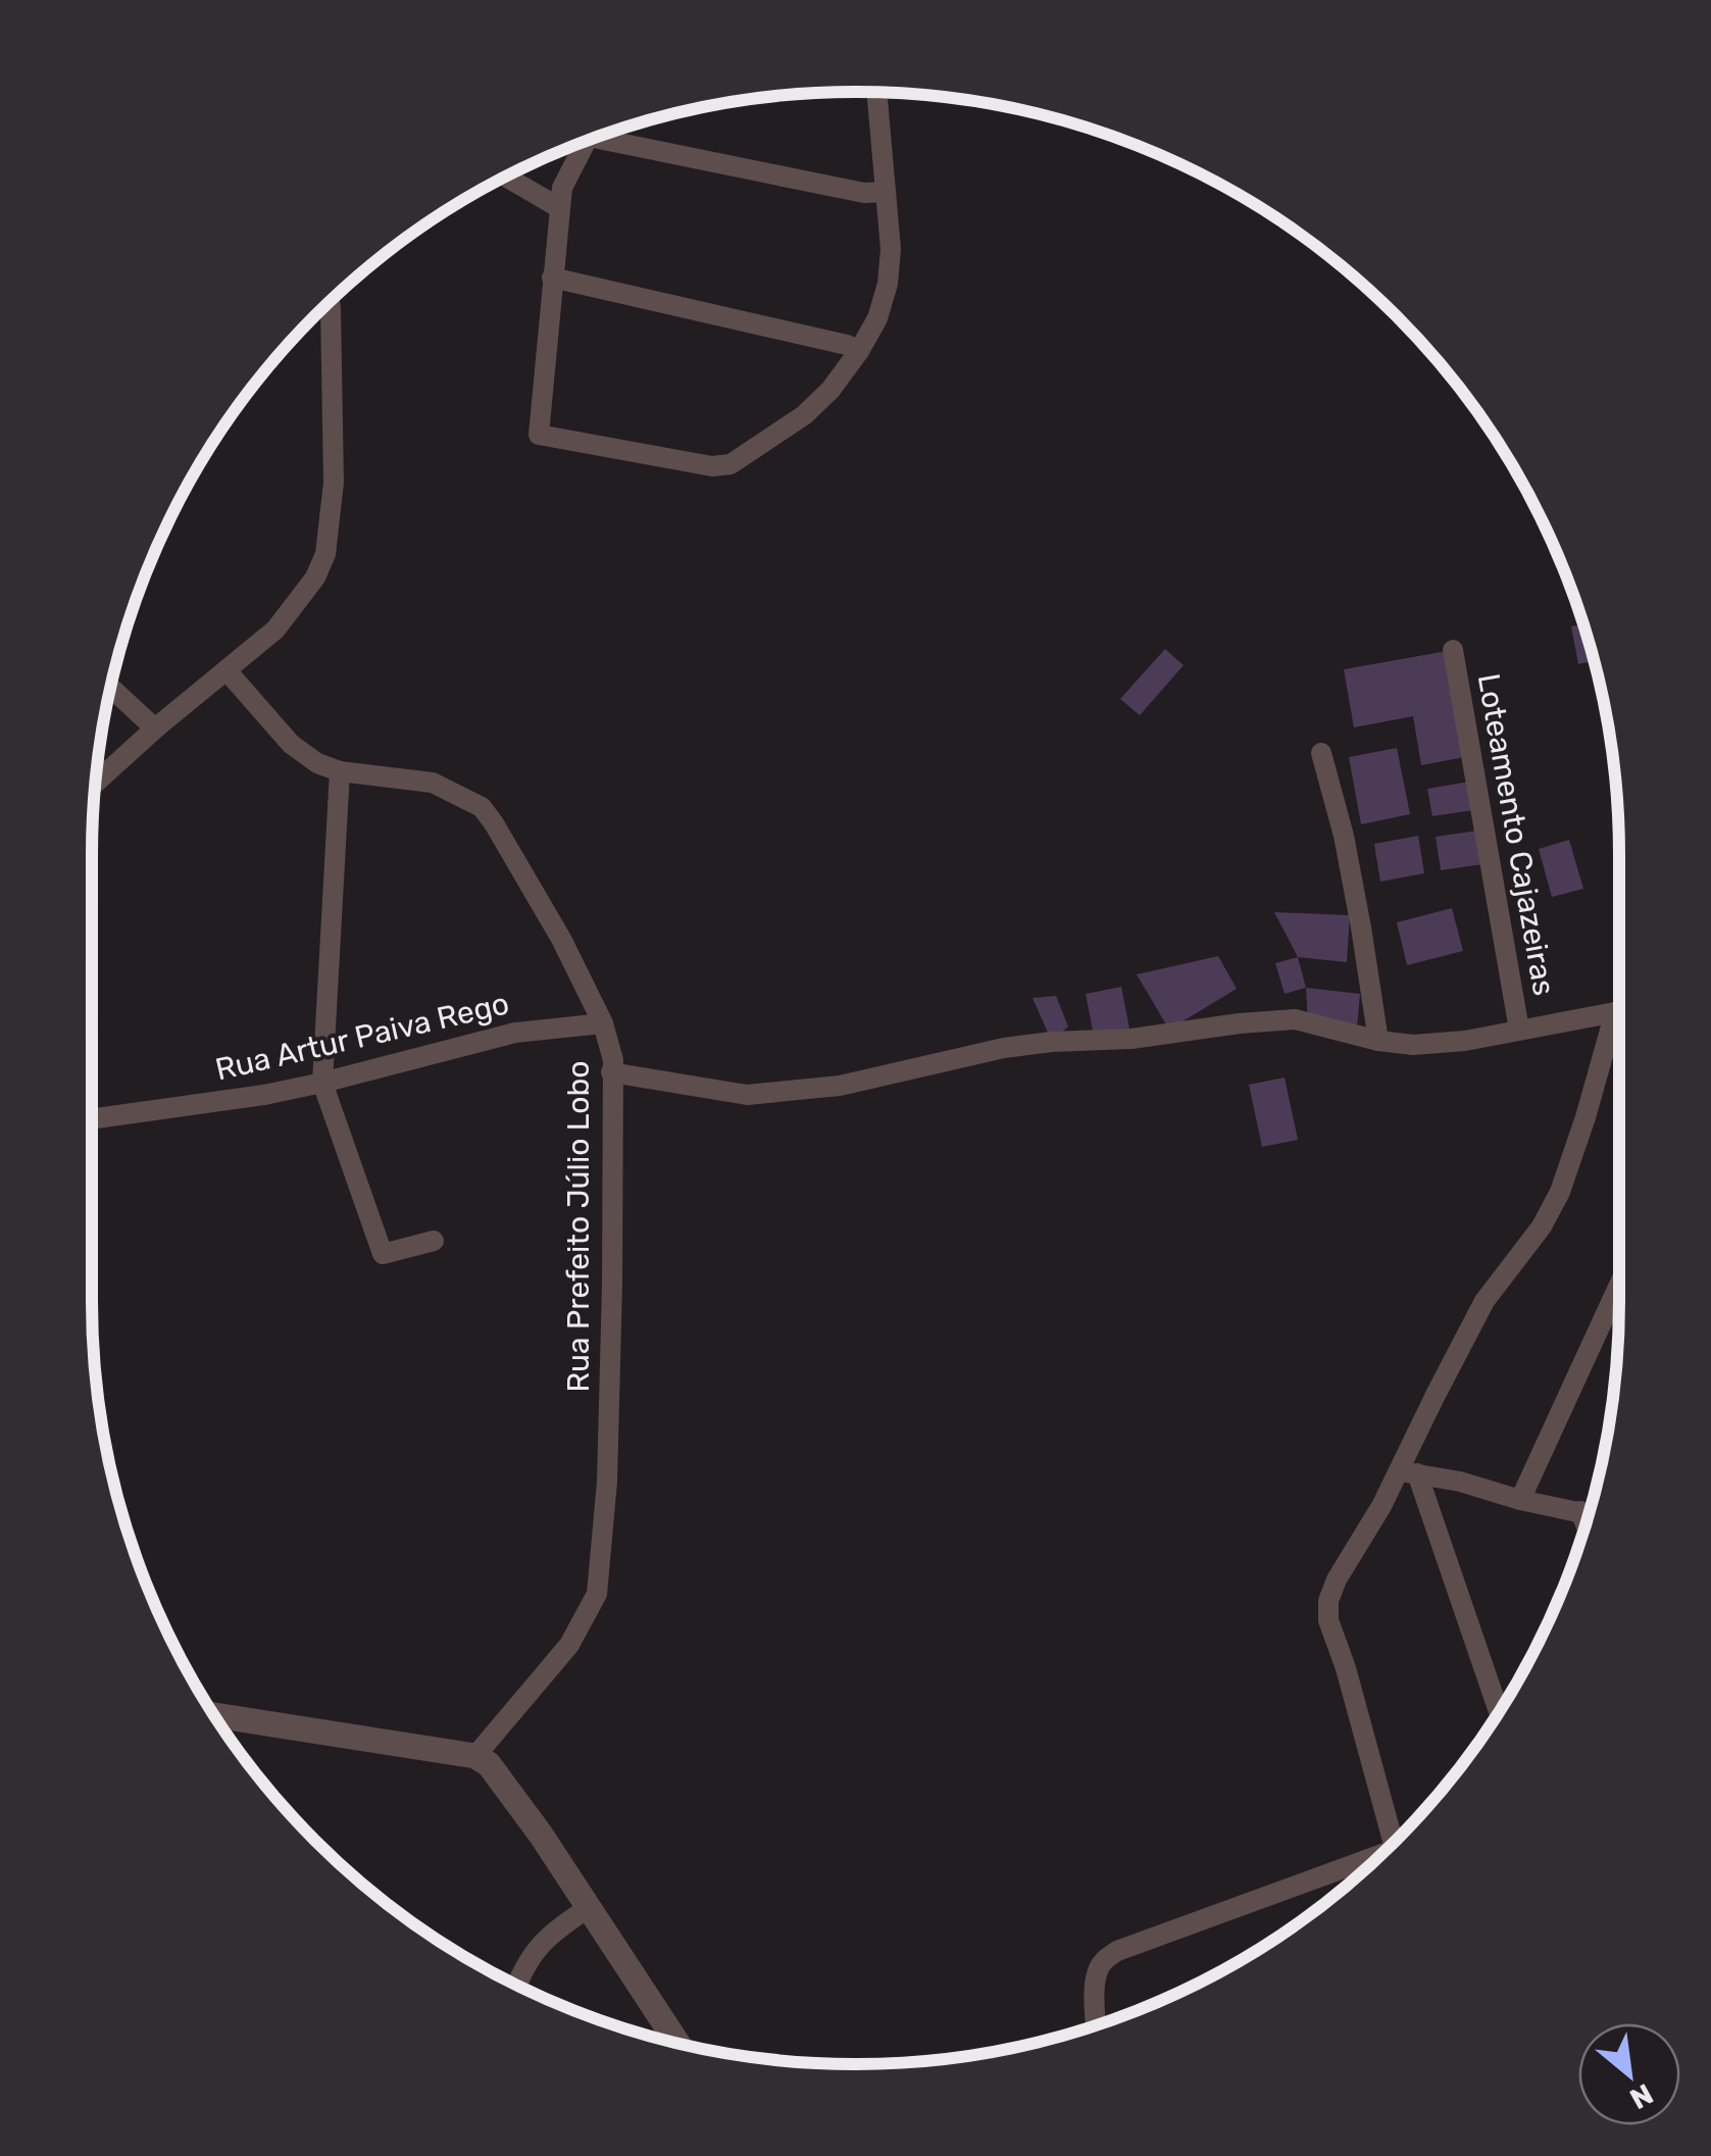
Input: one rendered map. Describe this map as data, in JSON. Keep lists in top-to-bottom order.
{
  "streets": {
    "street": ["Loteamento Cajazeiras", "Rua Artur Paiva Rego", "Rua Prefeito Júlio Lobo"]
  },
  "crossings": [
    ["Rua Artur Paiva Rego", "Rua Prefeito Júlio Lobo"]
  ],
  "north": "bottom right"
}
